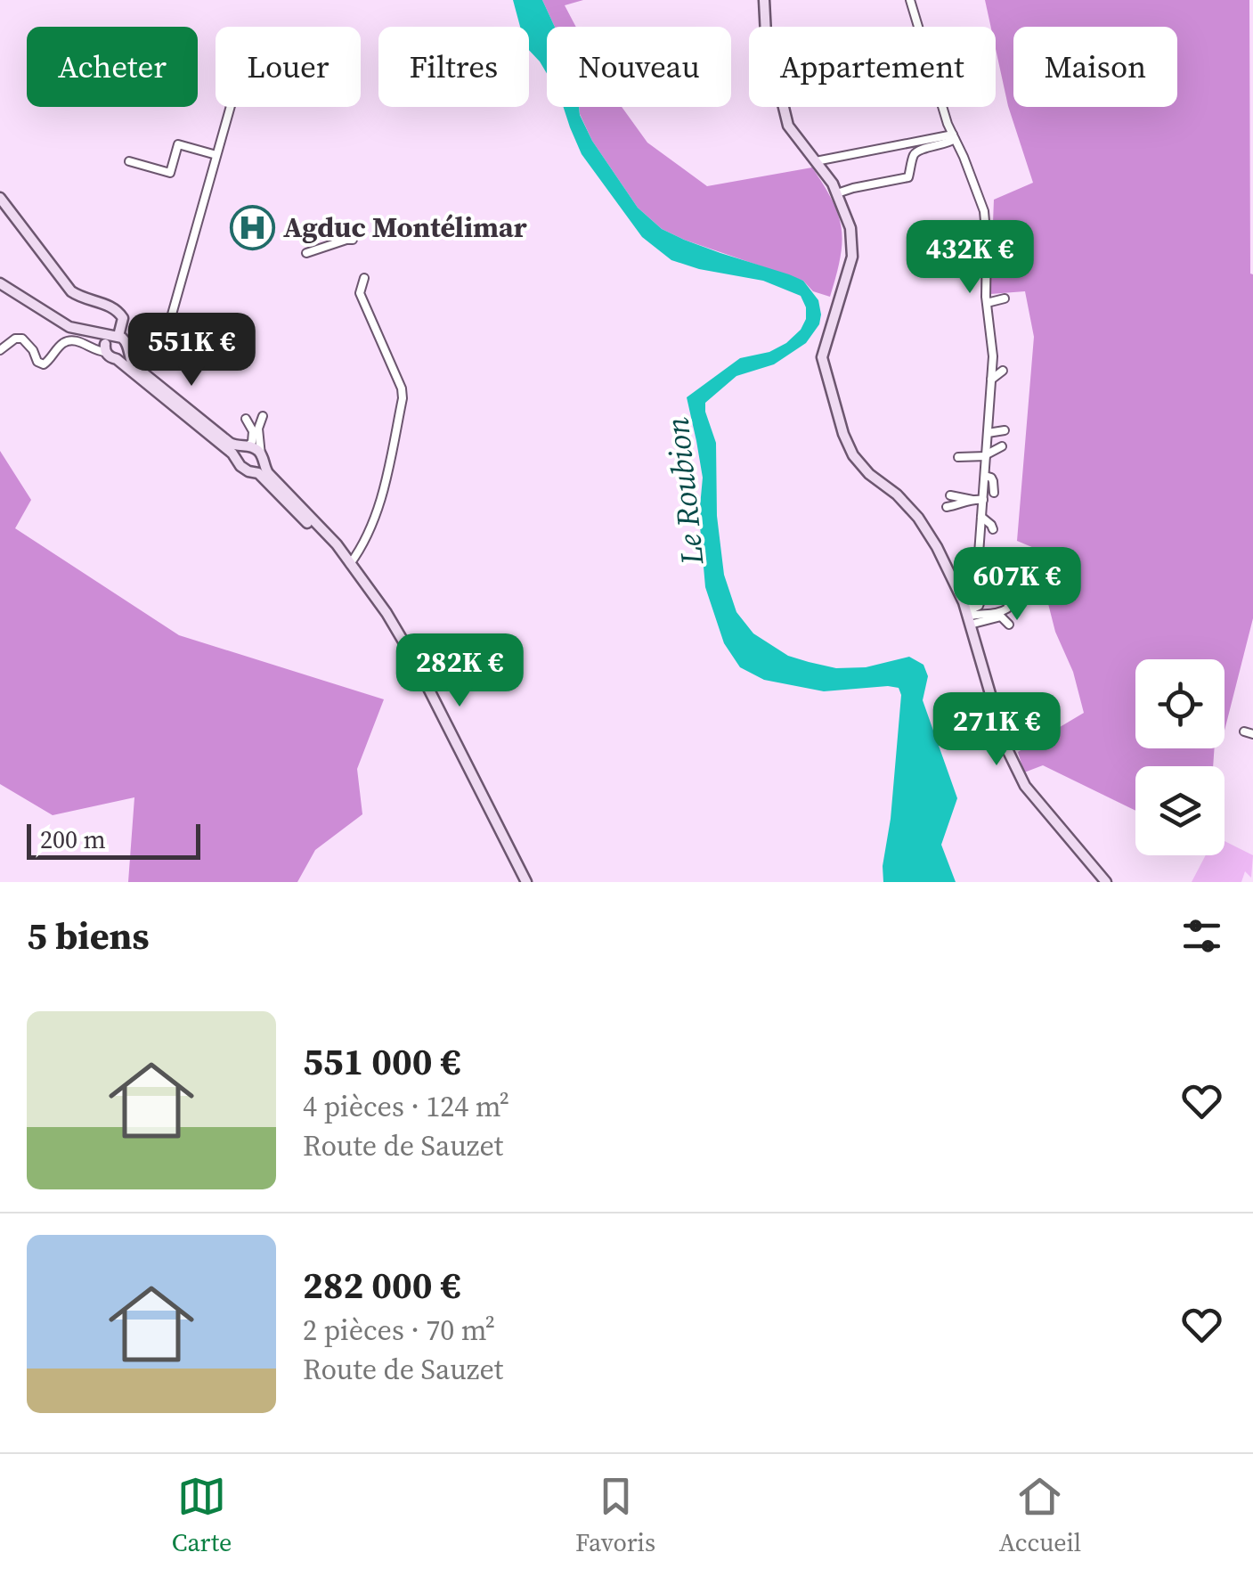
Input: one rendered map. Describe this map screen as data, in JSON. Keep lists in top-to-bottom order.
{
  "water": ["Le Roubion"],
  "places": {
    "hospital": ["Agduc Montélimar"]
  },
  "scale_bar": "200 m",
  "page": {
    "chip": [
      "Acheter",
      "Louer",
      "Filtres",
      "Nouveau",
      "Appartement",
      "Maison"
    ],
    "price": [
      "432K €",
      "551K €",
      "607K €",
      "282K €",
      "271K €"
    ],
    "scale": "200 m",
    "heading": "5 biens",
    "list": [
      {
        "name": "551 000 €",
        "note": "4 pièces · 124 m² · Route de Sauzet"
      },
      {
        "name": "282 000 €",
        "note": "2 pièces · 70 m² · Route de Sauzet"
      }
    ],
    "tabs": ["Carte", "Favoris", "Accueil"]
  }
}
